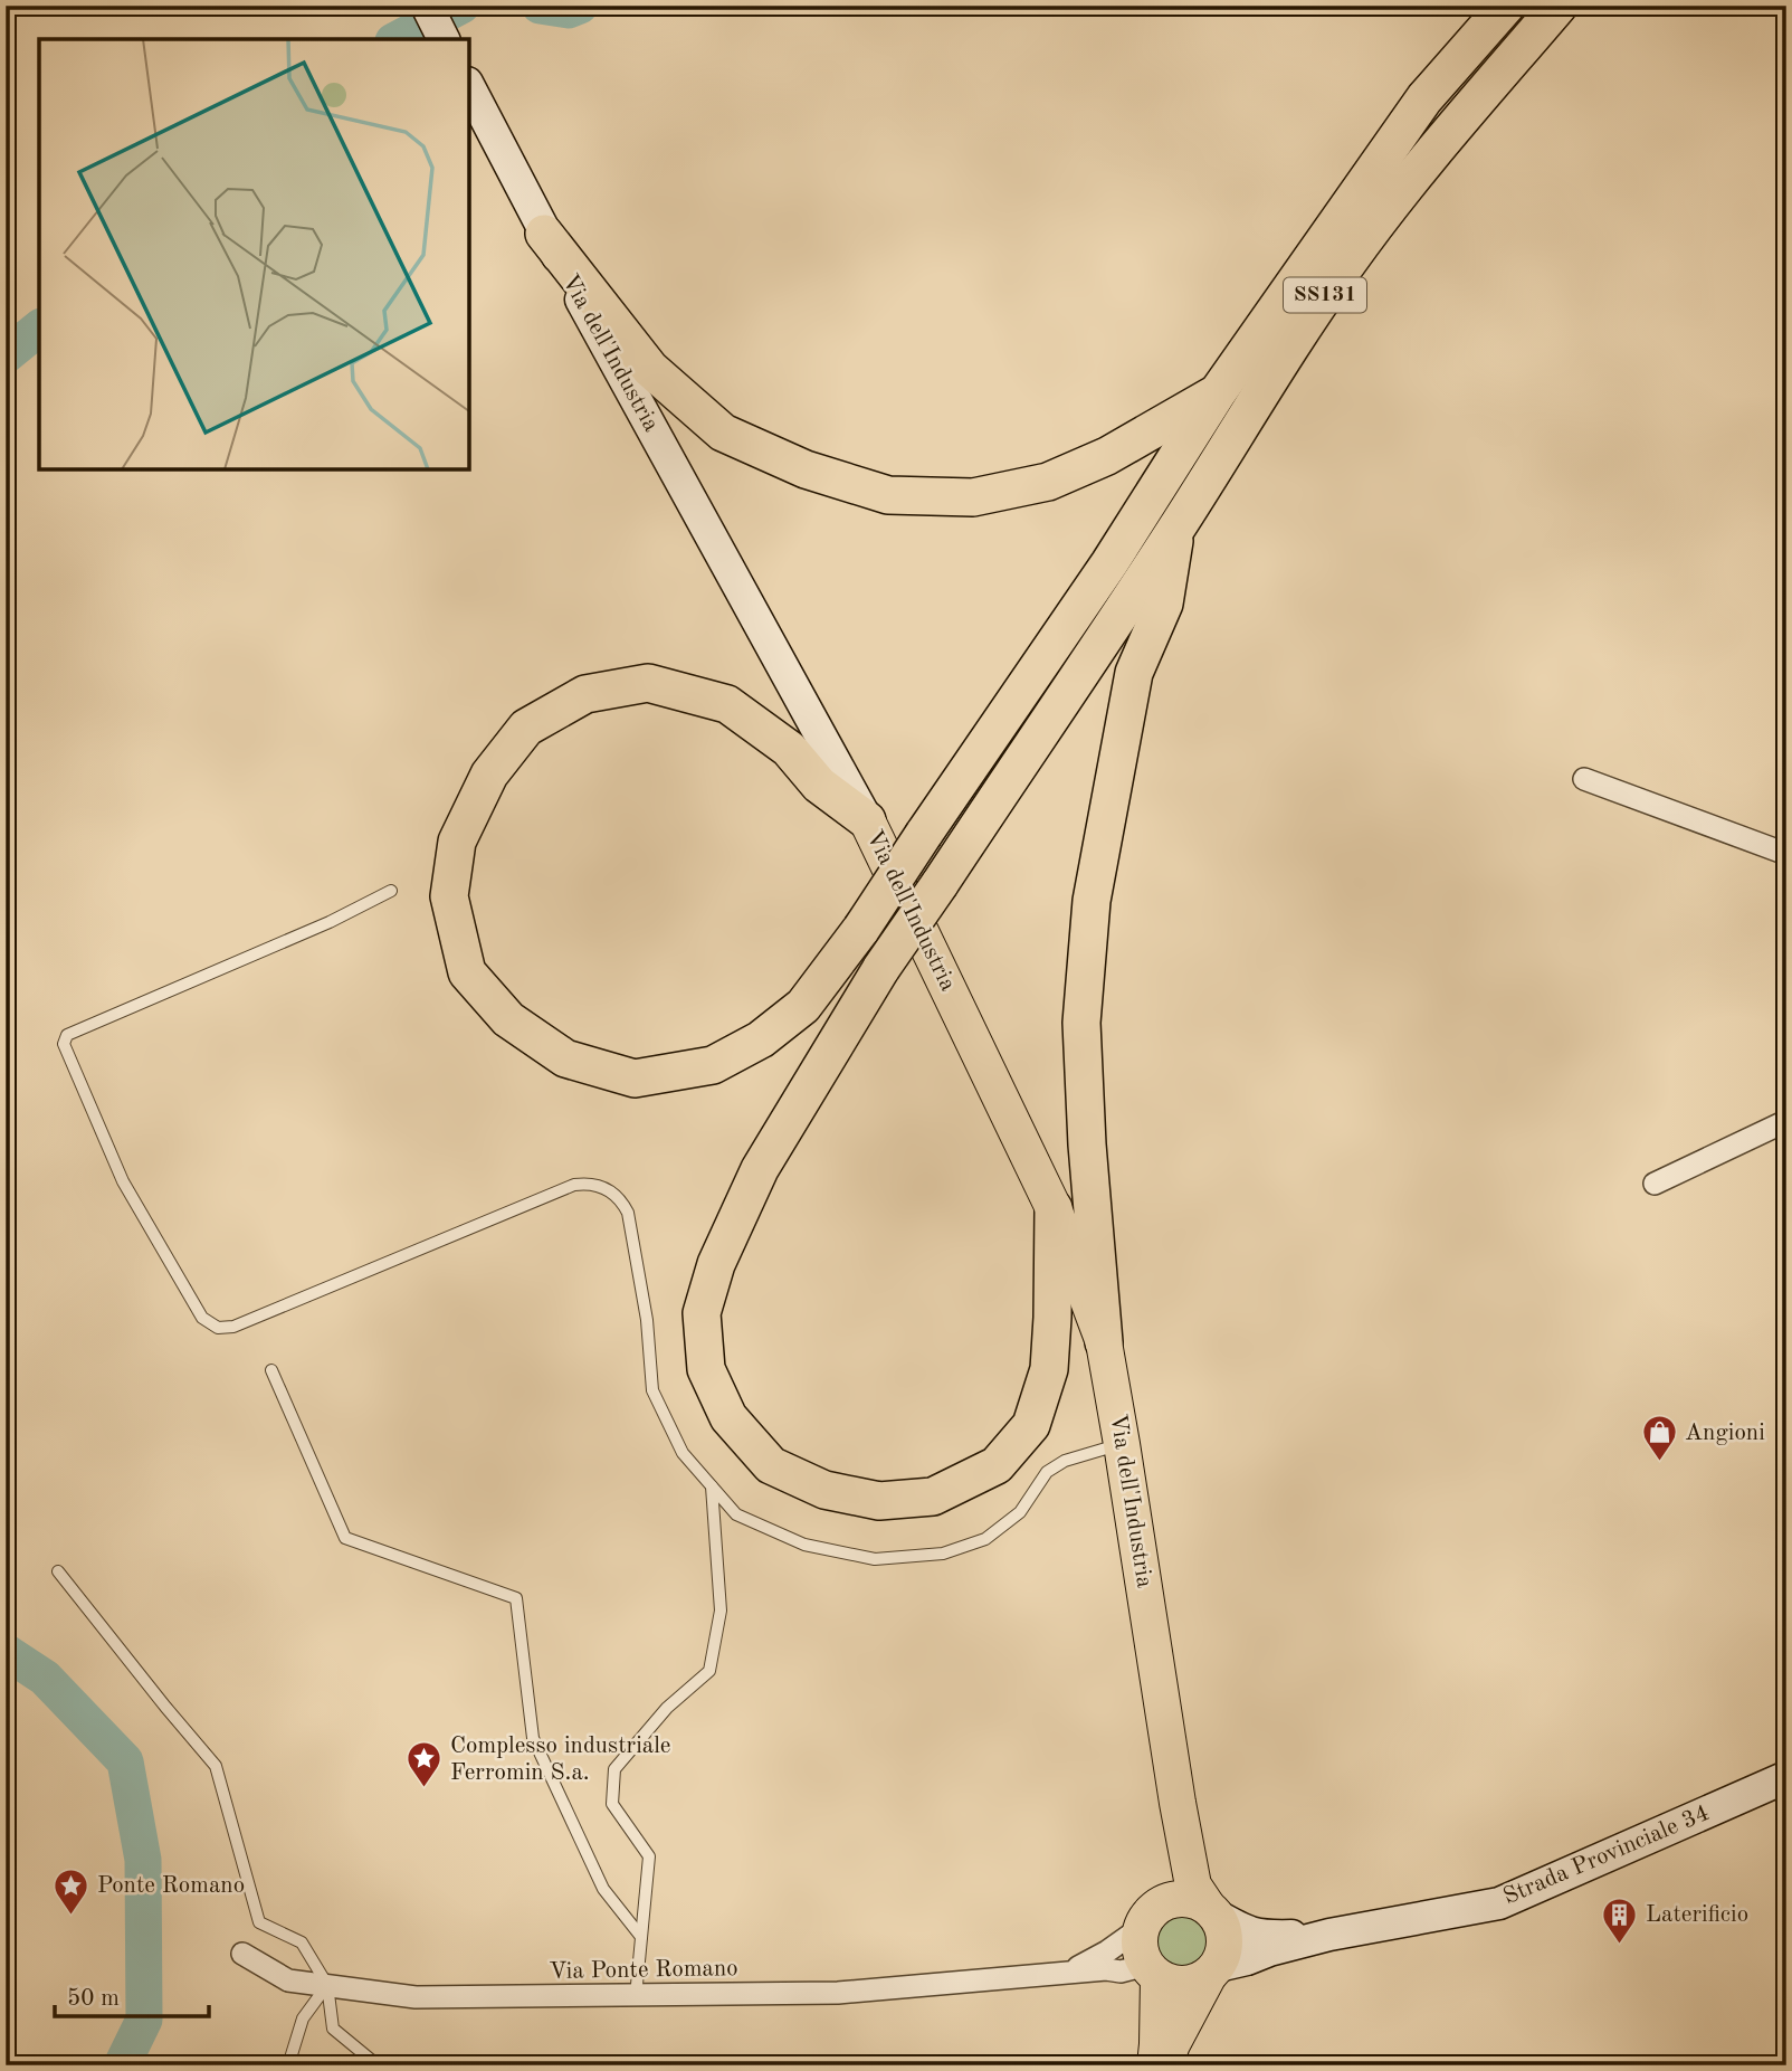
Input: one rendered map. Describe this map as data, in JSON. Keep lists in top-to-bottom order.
{
  "streets": {
    "highway": ["SS131"],
    "main road": ["Via dell'Industria", "Strada Provinciale 34"],
    "street": ["Via Ponte Romano"]
  },
  "crossings": [
    ["Via dell'Industria", "Via Ponte Romano"]
  ],
  "places": {
    "shop": ["Angioni"],
    "place": ["Complesso industriale Ferromin S.a.", "Ponte Romano"],
    "building": ["Laterificio"]
  },
  "scale_bar": "50 m"
}
